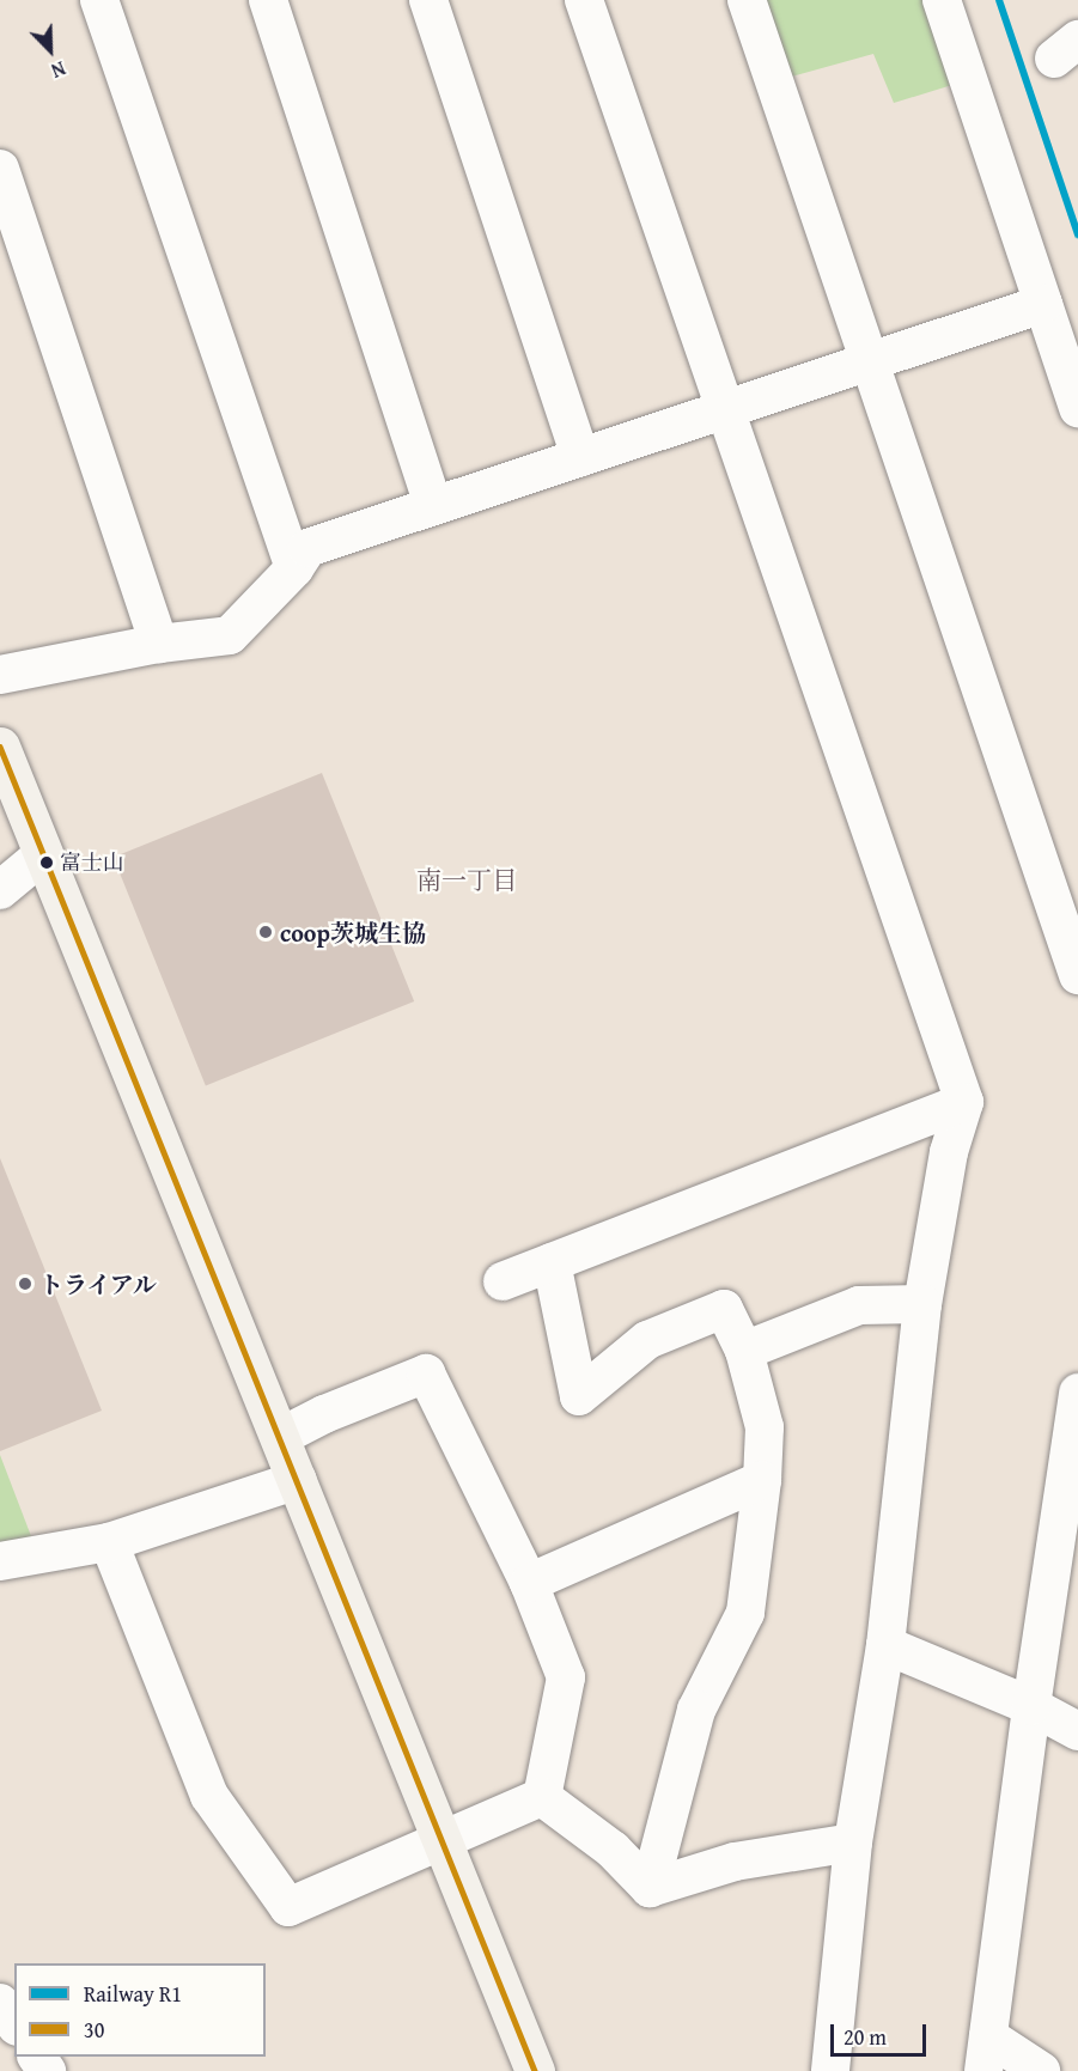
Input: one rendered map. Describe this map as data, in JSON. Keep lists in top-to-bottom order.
{
  "districts": ["南一丁目"],
  "places": ["富士山", "coop茨城生協", "トライアル"],
  "lines": ["rail line R1", "transit line 30"],
  "legend": ["Railway R1", "30"],
  "scale_bar": "20 m",
  "north": "bottom right"
}
